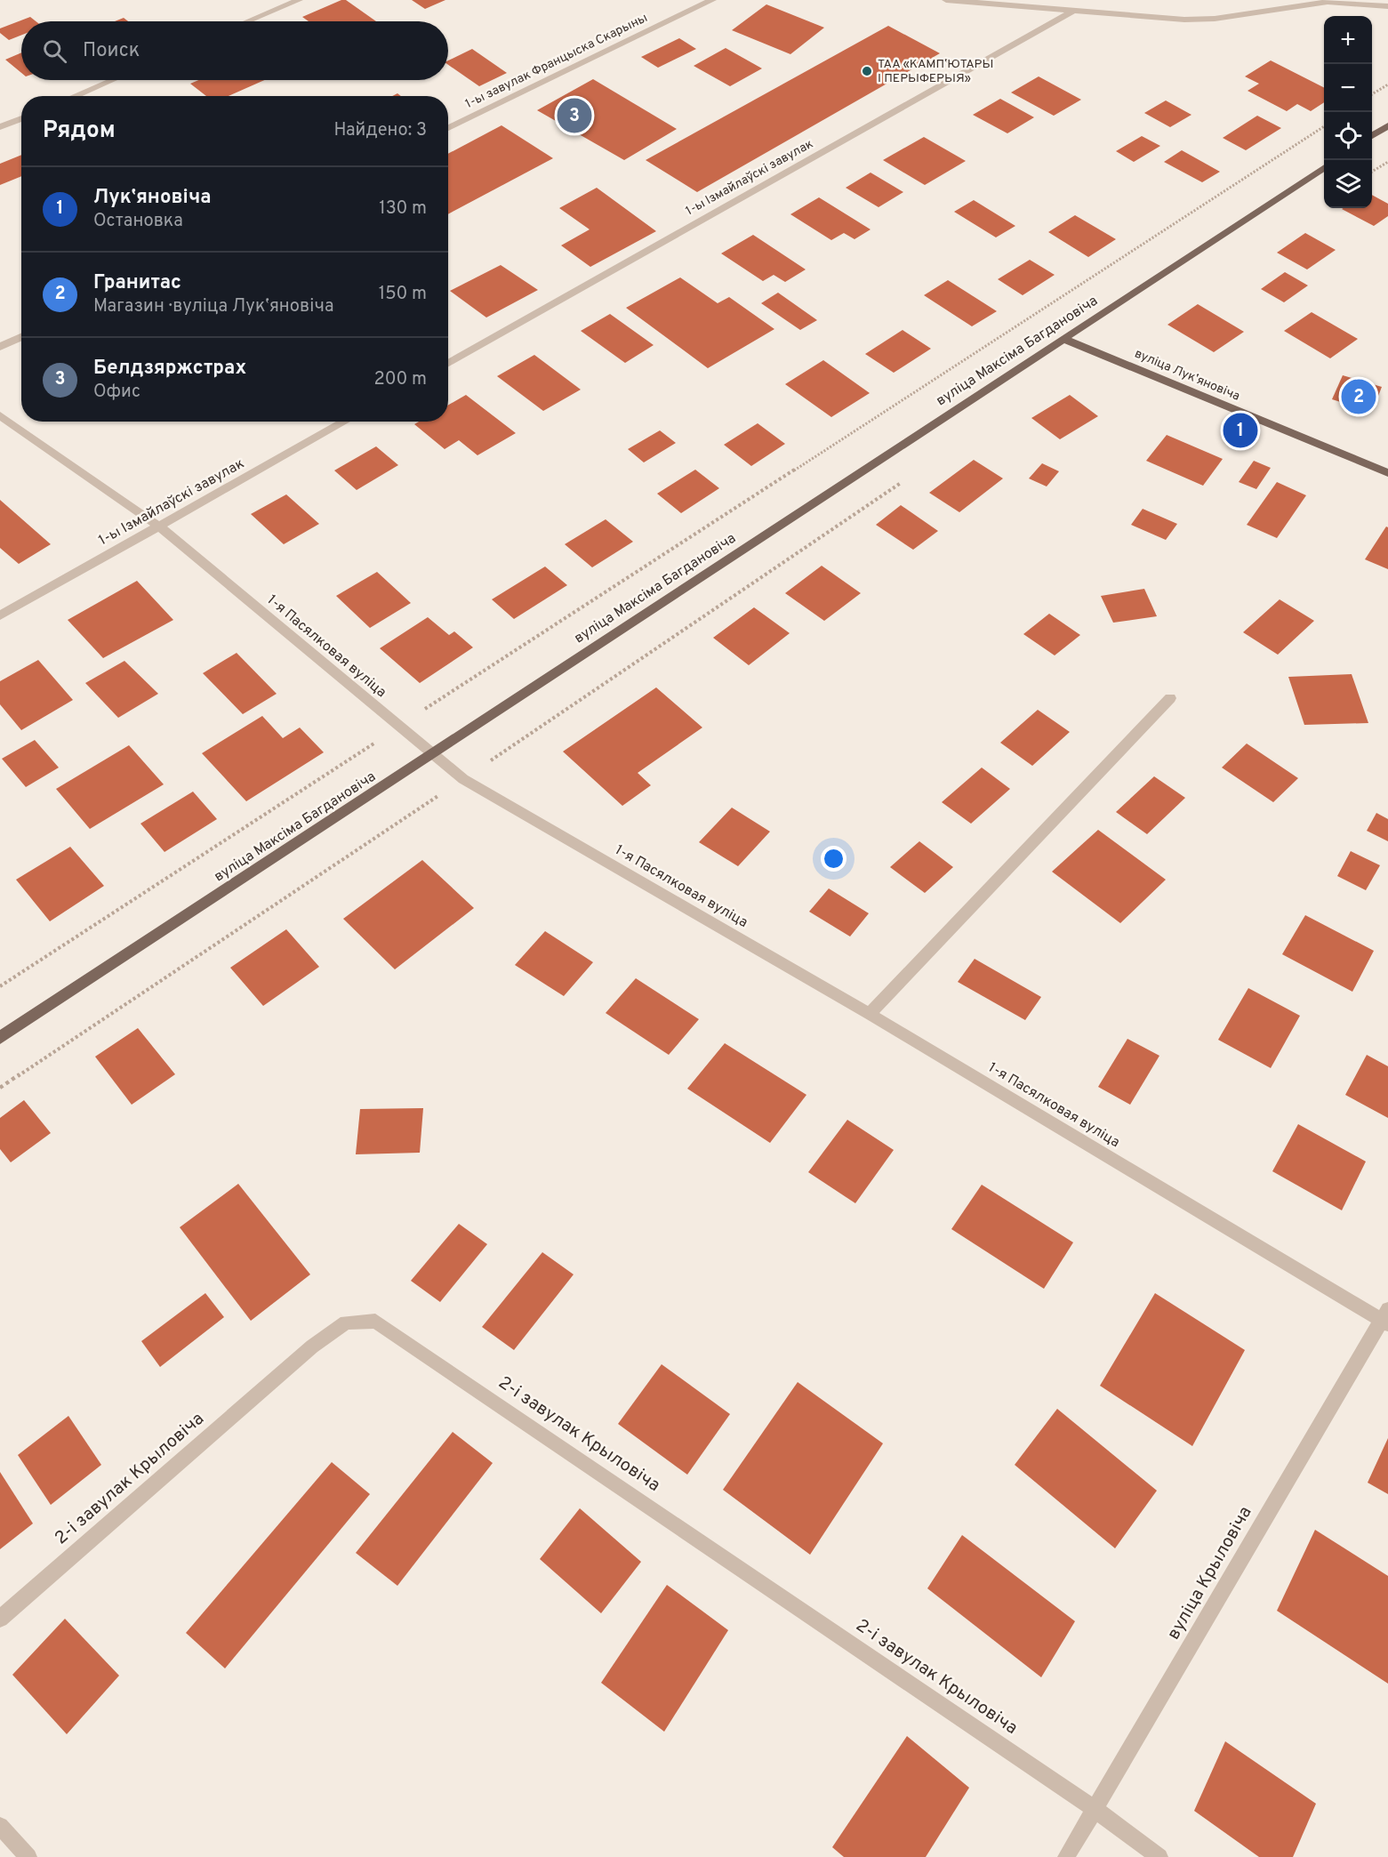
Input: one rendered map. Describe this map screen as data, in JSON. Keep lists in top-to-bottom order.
{
  "streets": {
    "main road": ["вуліца Максіма Багдановіча", "вуліца Лукʼяновіча"],
    "street": [
      "1-ы завулак Францыска Скарыны",
      "1-ы Ізмайлаўскі завулак",
      "1-я Пасялковая вуліца",
      "2-і завулак Крыловіча",
      "вуліца Крыловіча"
    ]
  },
  "crossings": [
    ["1-ы Ізмайлаўскі завулак", "1-я Пасялковая вуліца"],
    ["вуліца Максіма Багдановіча", "вуліца Лукʼяновіча"],
    ["вуліца Максіма Багдановіча", "1-я Пасялковая вуліца"],
    ["1-я Пасялковая вуліца", "вуліца Крыловіча"],
    ["2-і завулак Крыловіча", "вуліца Крыловіча"]
  ],
  "places": ["ТАА «КАМПʼЮТАРЫ I ПЕРЫФЕРЫЯ»"],
  "page": {
    "map_buttons": ["+", "−"],
    "search": "Поиск",
    "pins": ["3", "2", "1"],
    "heading": ["Рядом", "Найдено: 3"],
    "list": [
      {
        "mark": "1",
        "name": "Лукʼяновіча",
        "note": "Остановка",
        "value": "130 m"
      },
      {
        "mark": "2",
        "name": "Гранитас",
        "note": "Магазин · вуліца Лукʼяновіча",
        "value": "150 m"
      },
      {
        "mark": "3",
        "name": "Белдзяржстрах",
        "note": "Офис",
        "value": "200 m"
      }
    ]
  }
}
